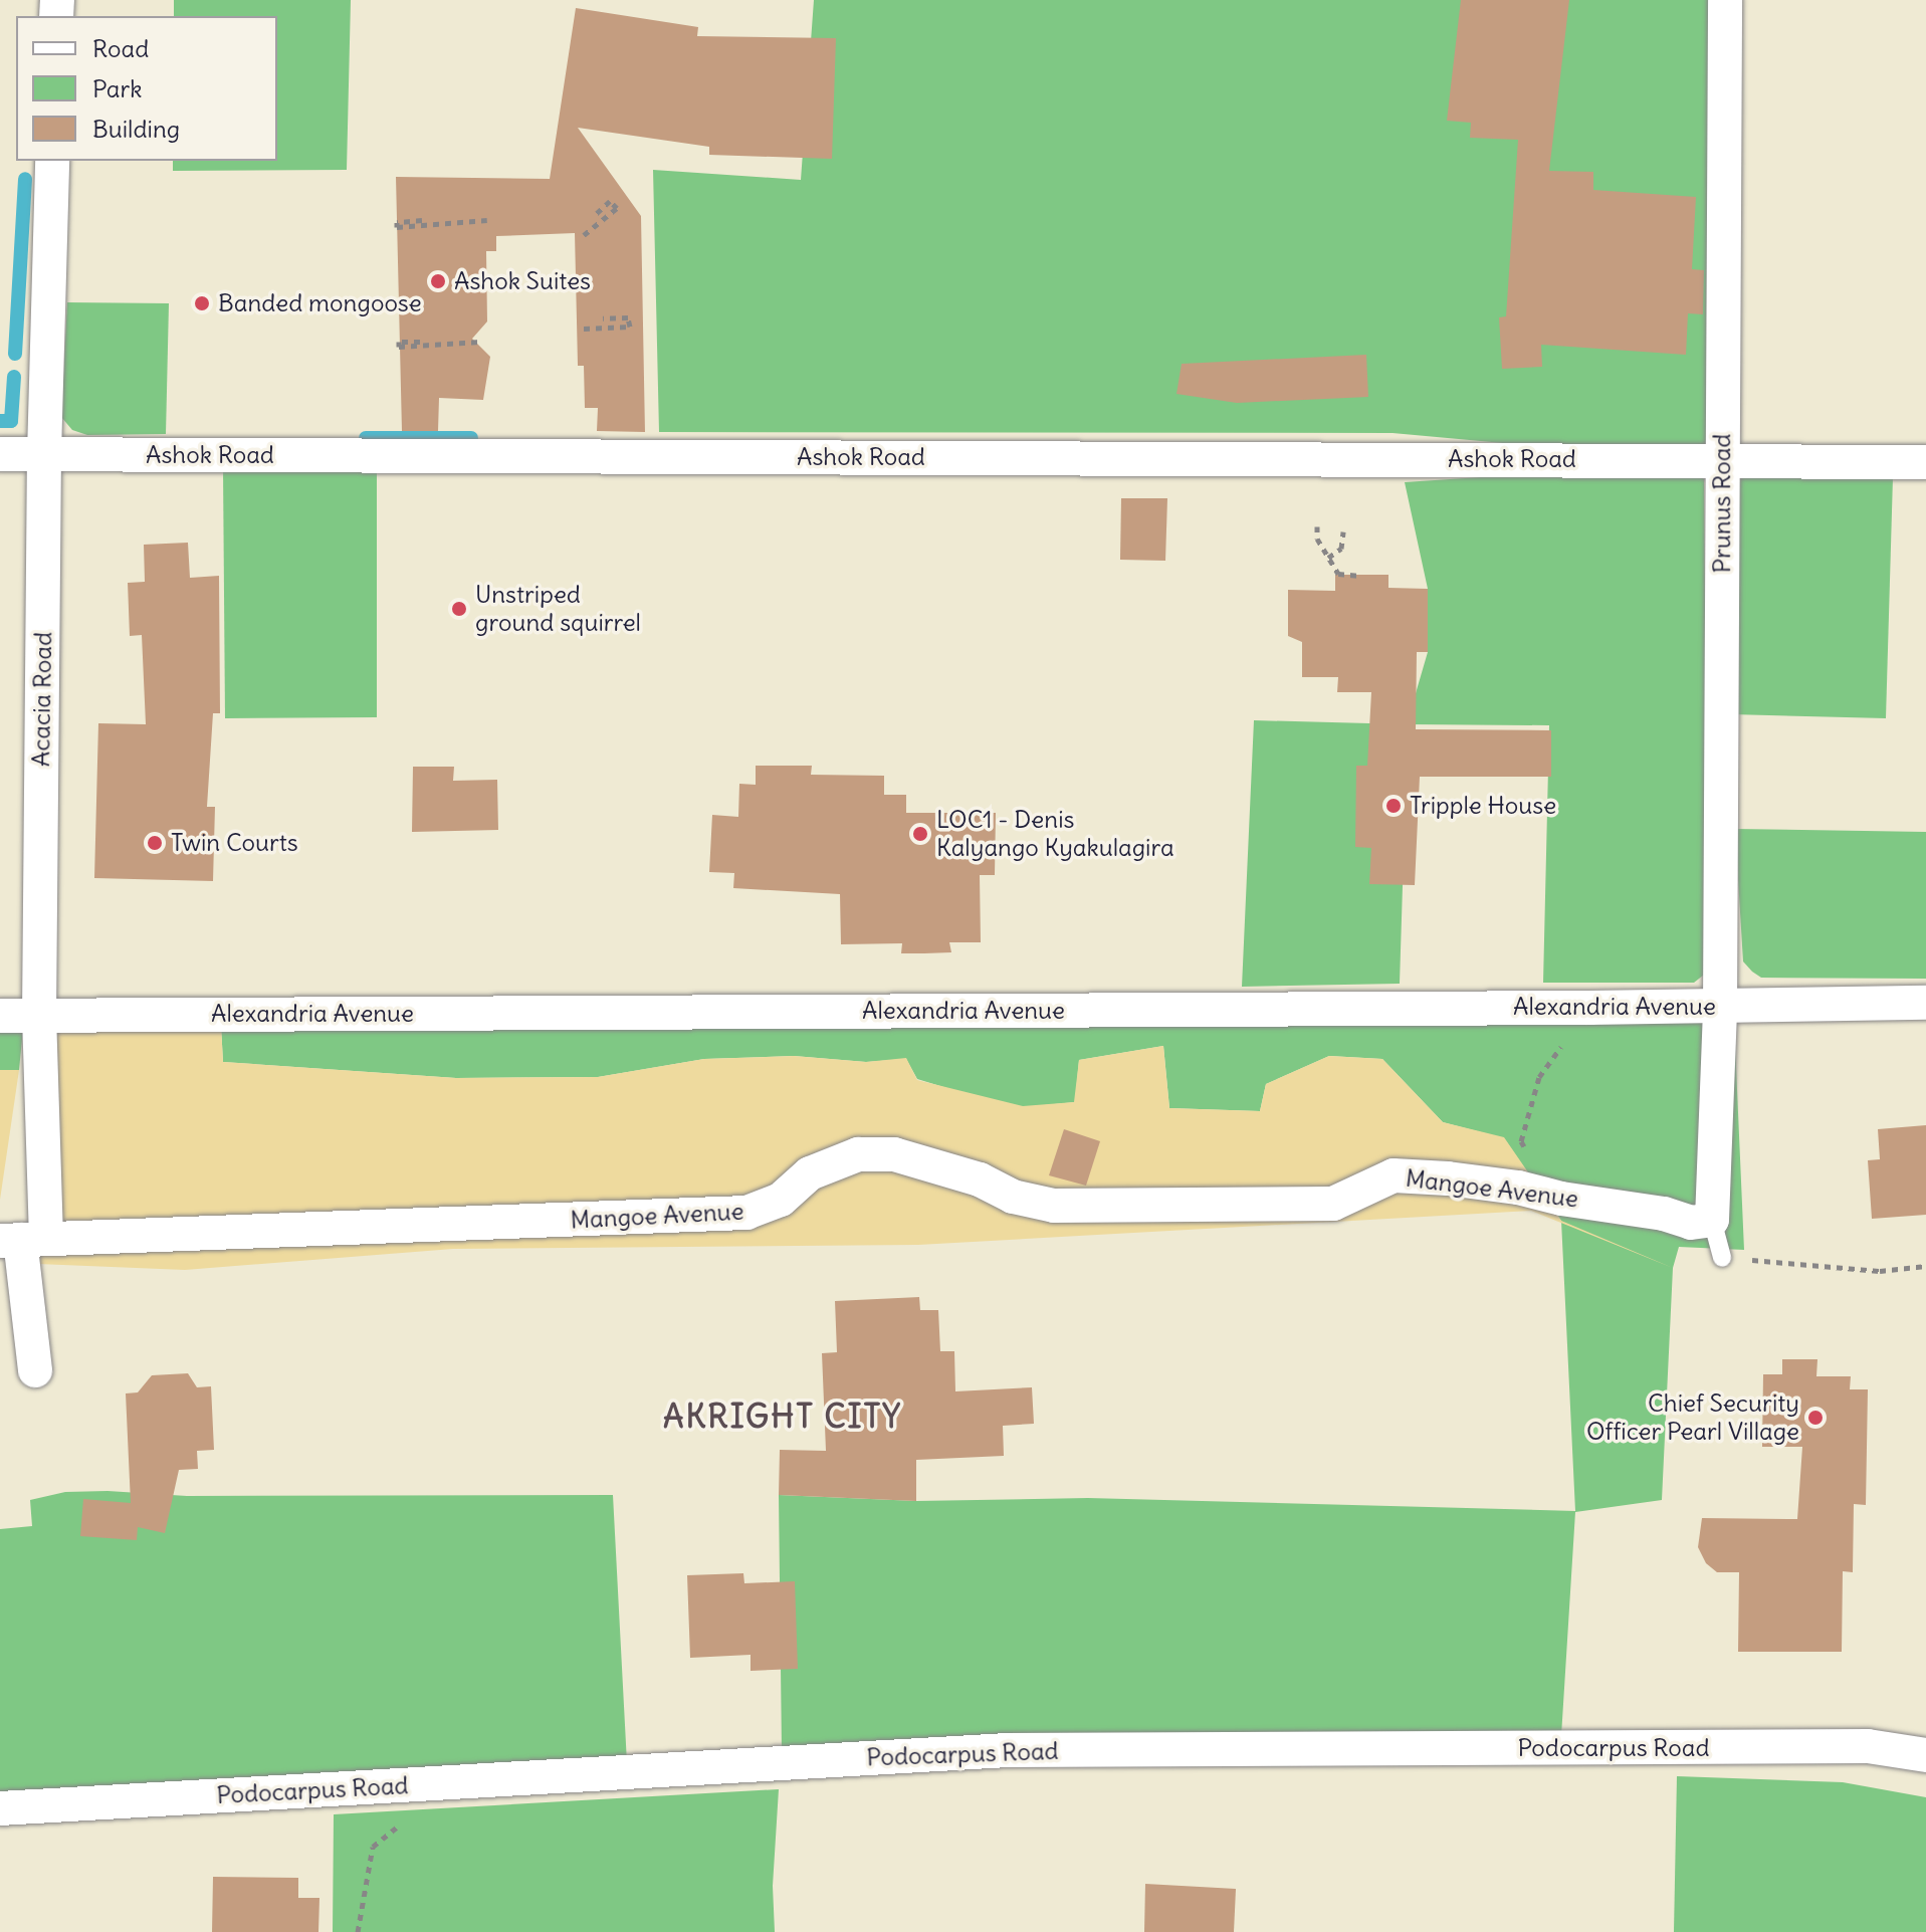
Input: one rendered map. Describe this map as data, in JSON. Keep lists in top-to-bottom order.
{
  "streets": {
    "street": [
      "Ashok Road",
      "Prunus Road",
      "Acacia Road",
      "Alexandria Avenue",
      "Mangoe Avenue",
      "Podocarpus Road"
    ]
  },
  "crossings": [
    ["Ashok Road", "Prunus Road"],
    ["Ashok Road", "Acacia Road"],
    ["Prunus Road", "Alexandria Avenue"],
    ["Prunus Road", "Mangoe Avenue"],
    ["Acacia Road", "Alexandria Avenue"],
    ["Acacia Road", "Mangoe Avenue"]
  ],
  "districts": ["AKRIGHT CITY"],
  "places": [
    "Ashok Suites",
    "Banded mongoose",
    "Unstriped ground squirrel",
    "Tripple House",
    "LOC1 - Denis Kalyango Kyakulagira",
    "Twin Courts",
    "Chief Security Officer Pearl Village"
  ],
  "legend": ["Road", "Park", "Building"]
}
